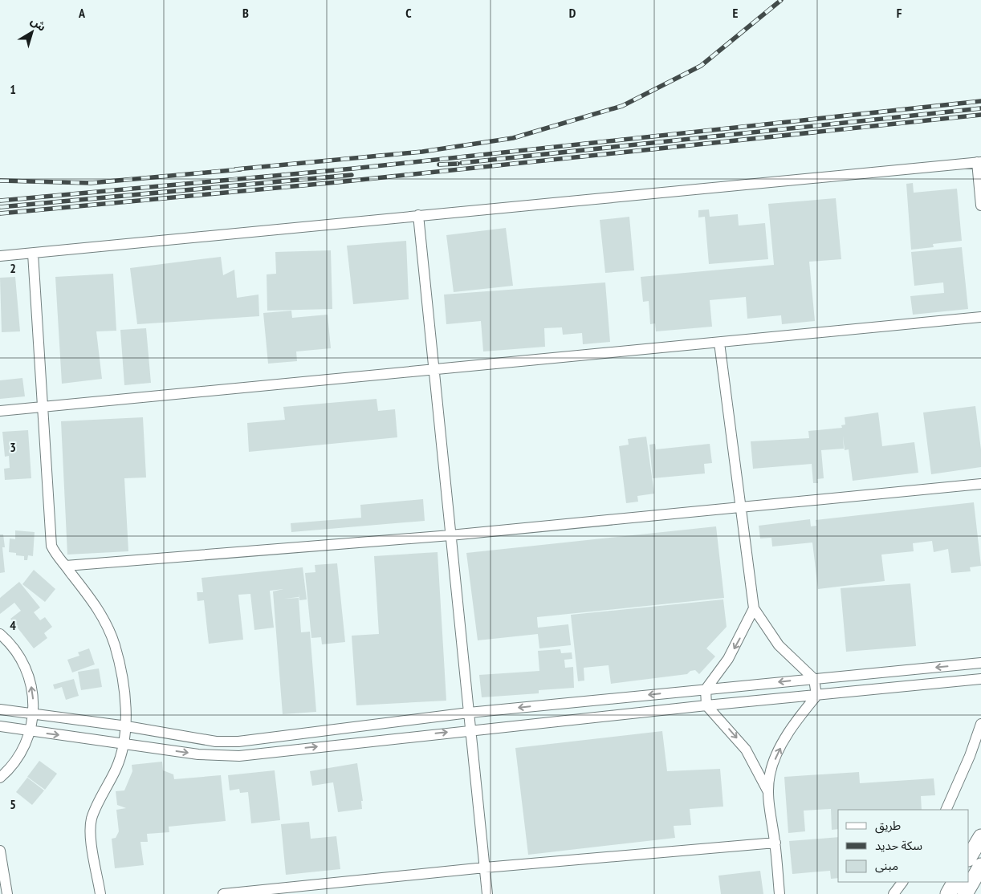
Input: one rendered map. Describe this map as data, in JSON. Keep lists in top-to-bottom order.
{
  "legend": ["طريق", "سكة حديد", "مبنى"],
  "north": "top right",
  "grid": {
    "columns": [
      "A",
      "B",
      "C",
      "D",
      "E",
      "F"
    ],
    "rows": [
      "1",
      "2",
      "3",
      "4",
      "5"
    ]
  }
}
